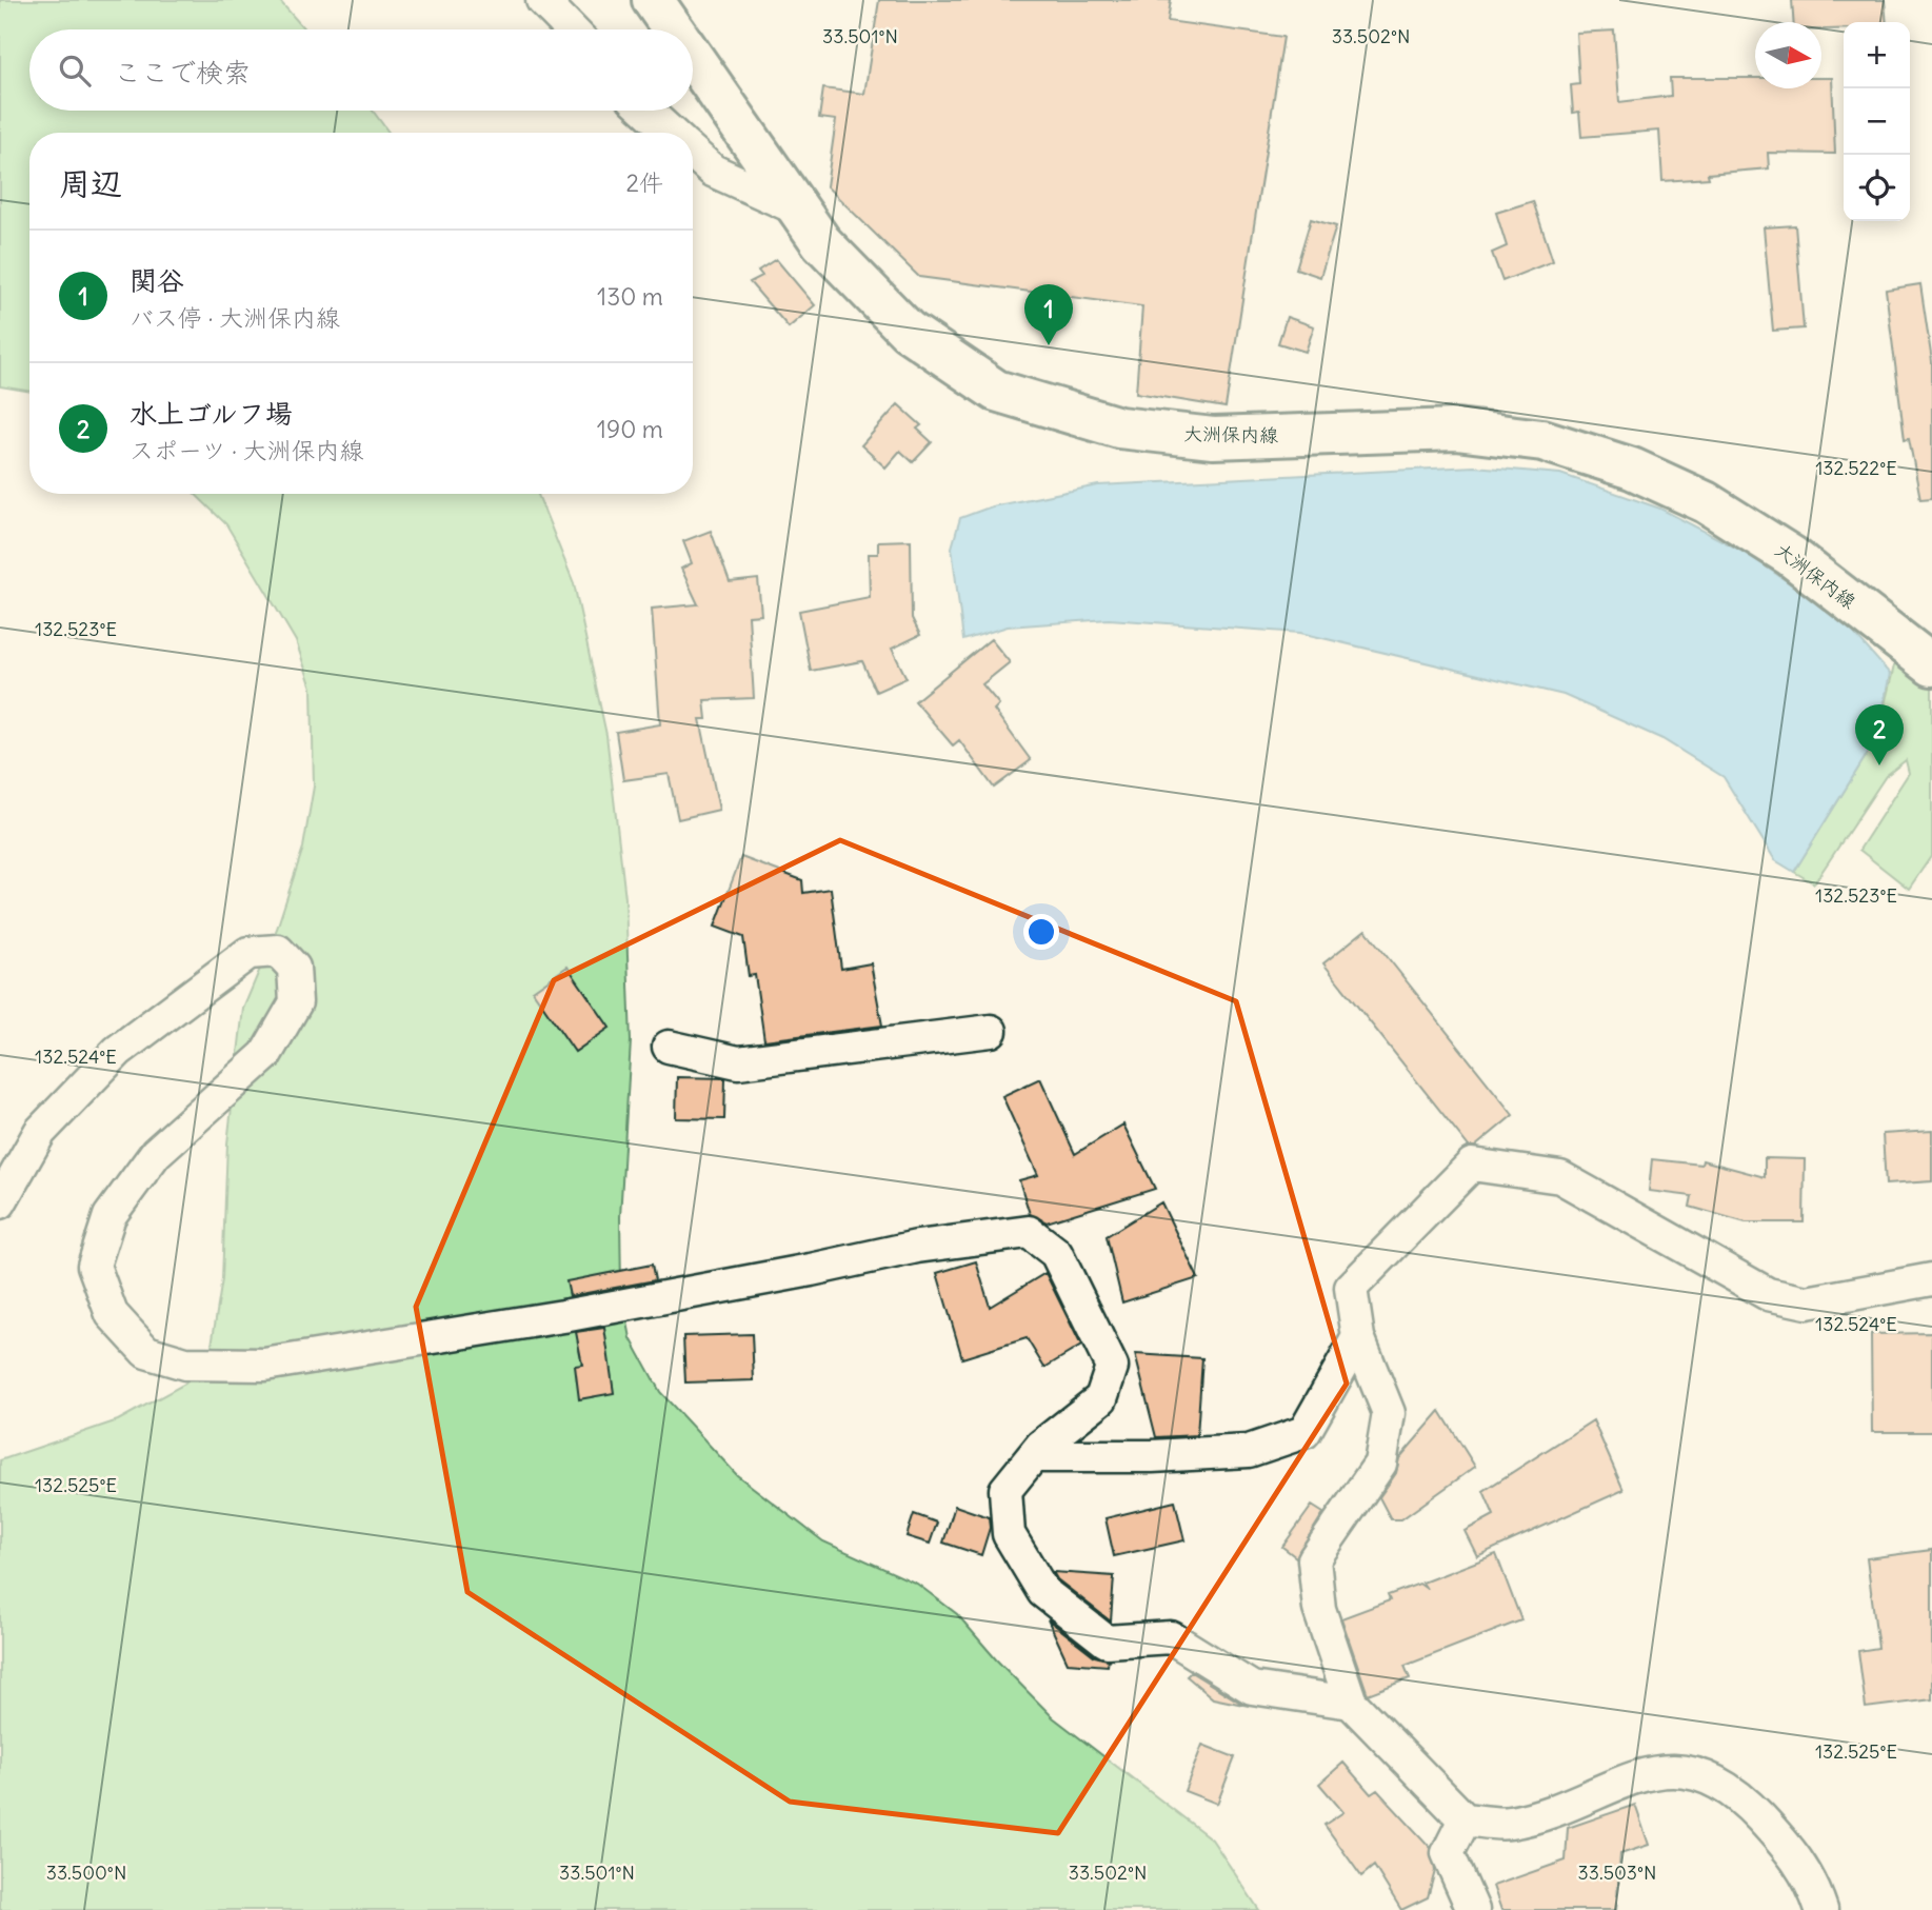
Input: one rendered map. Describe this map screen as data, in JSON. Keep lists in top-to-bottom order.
{
  "streets": {
    "main road": ["大洲保内線"]
  },
  "north": "right",
  "page": {
    "map_buttons": ["+", "−"],
    "search": "ここで検索",
    "heading": ["周辺", "2件"],
    "list": [
      {
        "mark": "1",
        "name": "関谷",
        "note": "バス停 · 大洲保内線",
        "value": "130 m"
      },
      {
        "mark": "2",
        "name": "水上ゴルフ場",
        "note": "スポーツ · 大洲保内線",
        "value": "190 m"
      }
    ],
    "pins": ["1", "2"]
  },
  "coordinates": [
    "33.501°N",
    "33.502°N",
    "132.522°E",
    "132.523°E",
    "132.524°E",
    "132.525°E",
    "33.500°N",
    "33.503°N"
  ]
}
